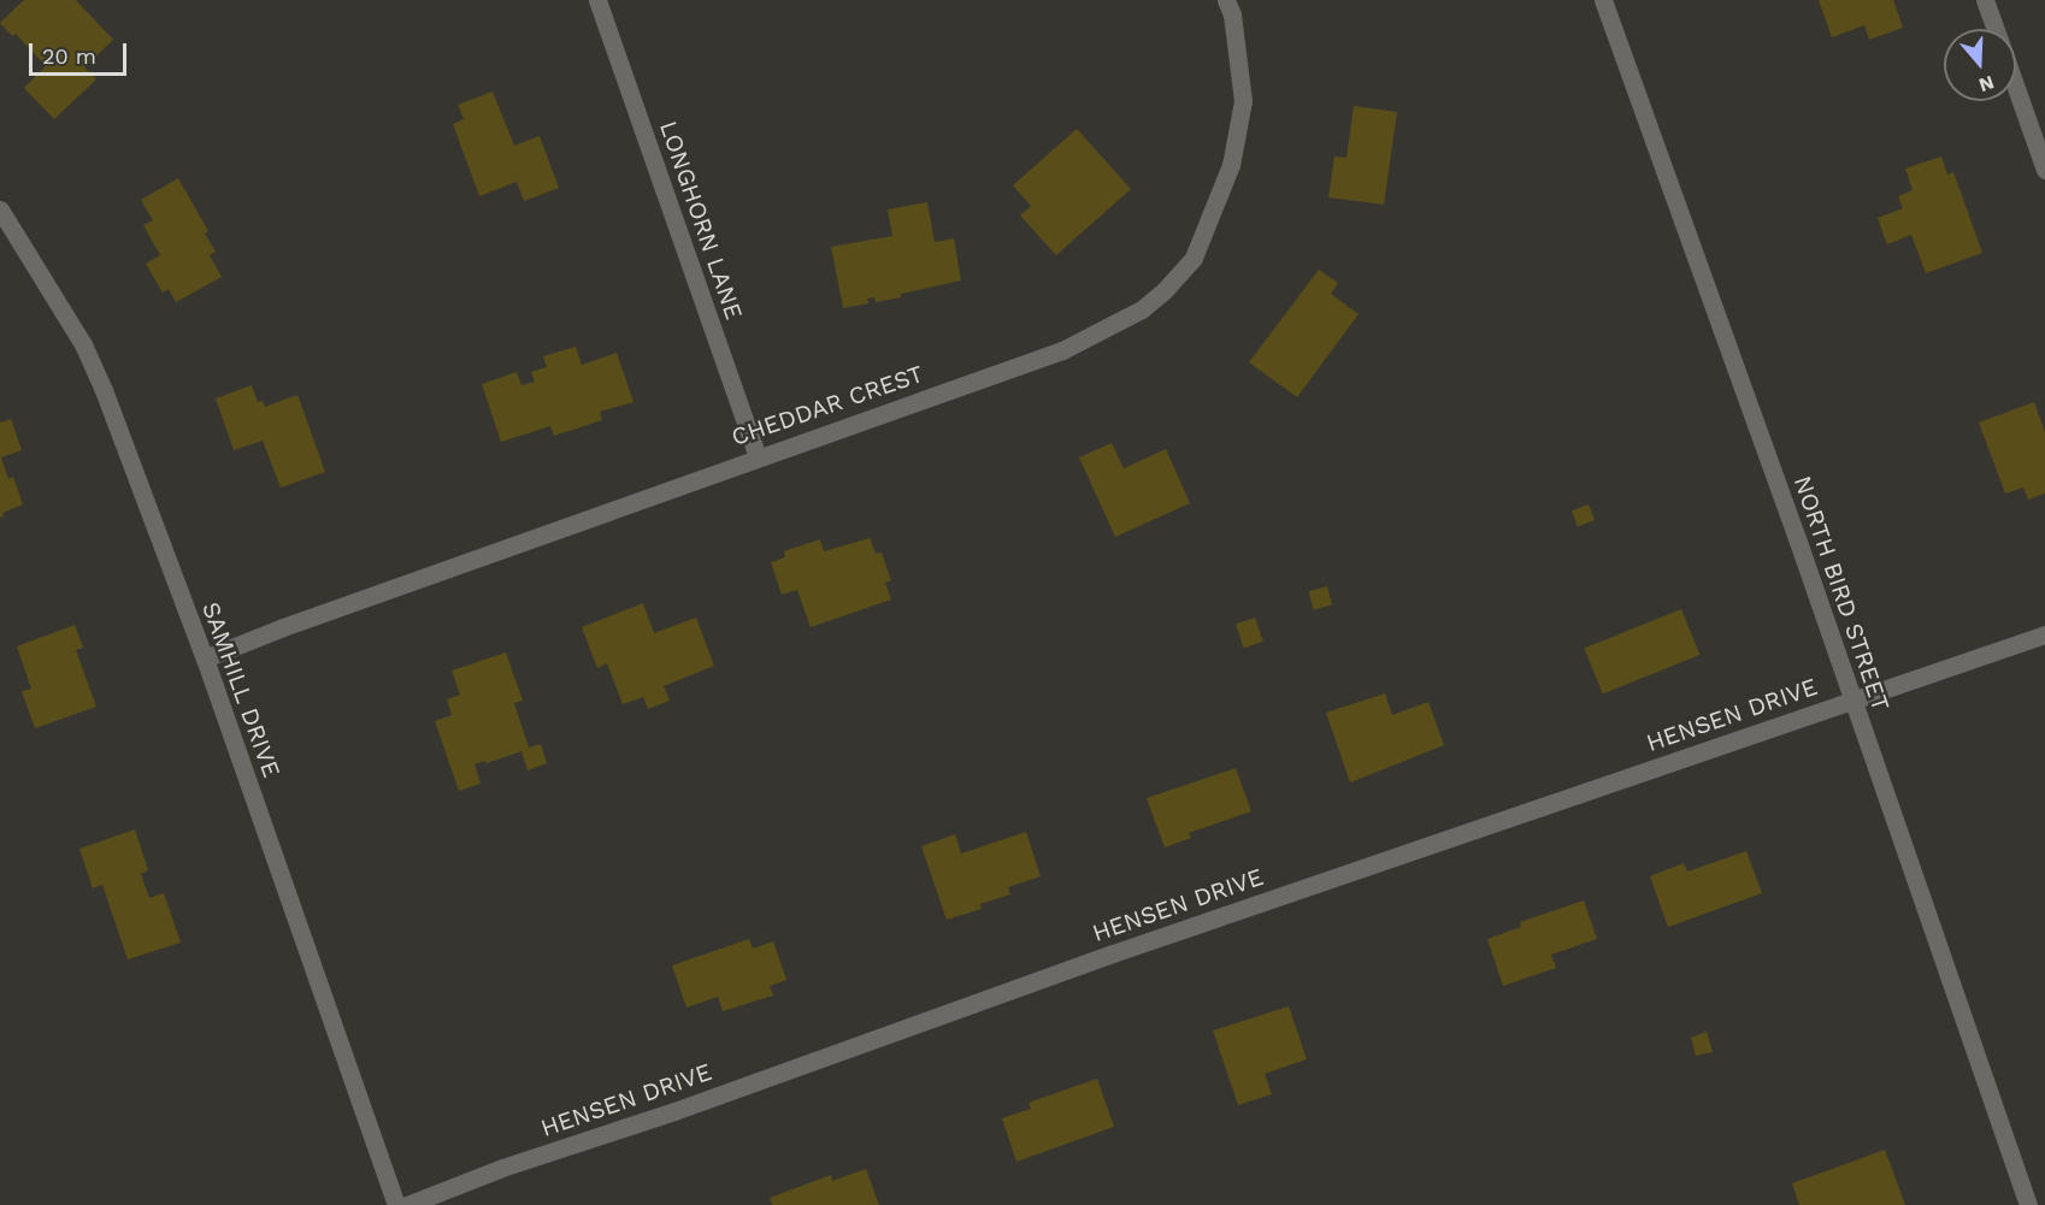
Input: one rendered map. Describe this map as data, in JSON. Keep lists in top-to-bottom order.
{
  "streets": {
    "street": [
      "LONGHORN LANE",
      "CHEDDAR CREST",
      "NORTH BIRD STREET",
      "SAMHILL DRIVE",
      "HENSEN DRIVE"
    ]
  },
  "crossings": [
    ["LONGHORN LANE", "CHEDDAR CREST"],
    ["CHEDDAR CREST", "SAMHILL DRIVE"],
    ["NORTH BIRD STREET", "HENSEN DRIVE"]
  ],
  "scale_bar": "20 m",
  "north": "bottom"
}
